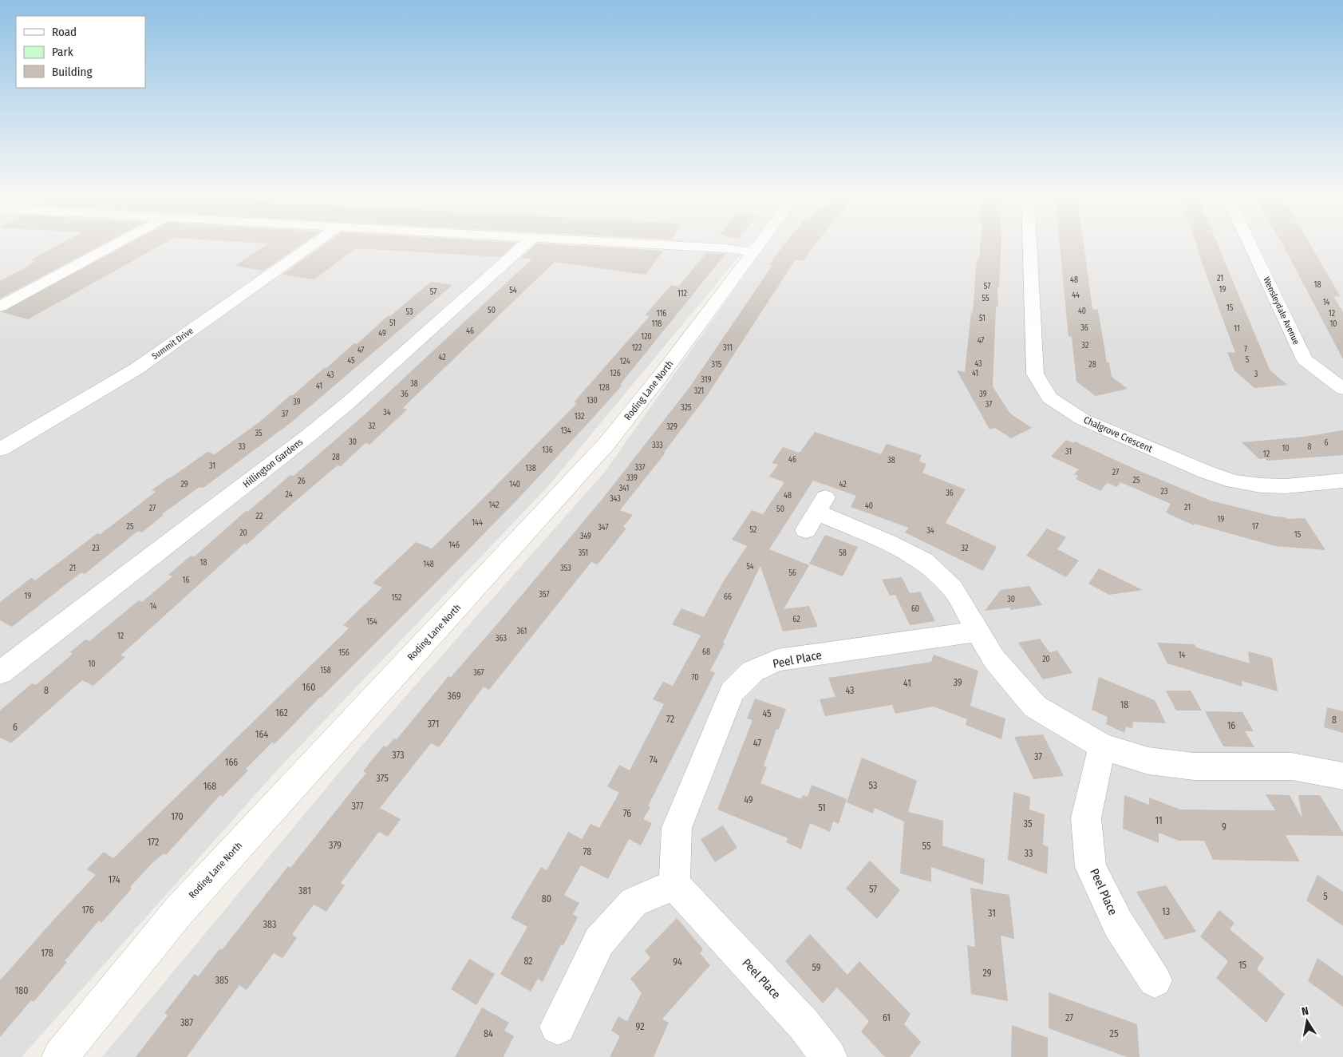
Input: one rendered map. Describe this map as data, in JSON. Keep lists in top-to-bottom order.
{
  "streets": {
    "street": [
      "Wensleydale Avenue",
      "Summit Drive",
      "Roding Lane North",
      "Chalgrove Crescent",
      "Hillington Gardens",
      "Peel Place"
    ]
  },
  "house_numbers": [
    "21",
    "48",
    "18",
    "57",
    "19",
    "54",
    "57",
    "112",
    "44",
    "55",
    "14",
    "15",
    "50",
    "40",
    "53",
    "116",
    "12",
    "51",
    "51",
    "118",
    "10",
    "36",
    "11",
    "46",
    "49",
    "120",
    "47",
    "32",
    "122",
    "311",
    "7",
    "47",
    "42",
    "5",
    "45",
    "124",
    "43",
    "315",
    "28",
    "126",
    "41",
    "3",
    "43",
    "319",
    "38",
    "41",
    "128",
    "321",
    "36",
    "39",
    "130",
    "39",
    "37",
    "325",
    "34",
    "37",
    "132",
    "32",
    "329",
    "134",
    "35",
    "30",
    "6",
    "333",
    "33",
    "8",
    "10",
    "136",
    "31",
    "12",
    "28",
    "46",
    "38",
    "31",
    "337",
    "138",
    "27",
    "339",
    "25",
    "26",
    "29",
    "140",
    "42",
    "341",
    "23",
    "36",
    "24",
    "48",
    "343",
    "142",
    "40",
    "21",
    "27",
    "50",
    "22",
    "19",
    "144",
    "25",
    "17",
    "347",
    "52",
    "34",
    "20",
    "15",
    "349",
    "146",
    "23",
    "32",
    "351",
    "58",
    "18",
    "148",
    "54",
    "21",
    "353",
    "56",
    "16",
    "357",
    "19",
    "66",
    "152",
    "30",
    "14",
    "60",
    "62",
    "154",
    "361",
    "12",
    "363",
    "68",
    "156",
    "14",
    "20",
    "10",
    "158",
    "367",
    "70",
    "39",
    "41",
    "160",
    "8",
    "43",
    "369",
    "18",
    "162",
    "45",
    "72",
    "8",
    "371",
    "16",
    "6",
    "164",
    "47",
    "373",
    "37",
    "74",
    "166",
    "375",
    "53",
    "168",
    "49",
    "377",
    "51",
    "76",
    "170",
    "11",
    "35",
    "9",
    "172",
    "379",
    "55",
    "78",
    "33",
    "174",
    "57",
    "381",
    "5",
    "80",
    "176",
    "13",
    "31",
    "383",
    "178",
    "82",
    "94",
    "15",
    "59",
    "29",
    "385",
    "180",
    "61",
    "27",
    "387",
    "92",
    "84",
    "25"
  ],
  "legend": ["Road", "Park", "Building"],
  "north": "top"
}
